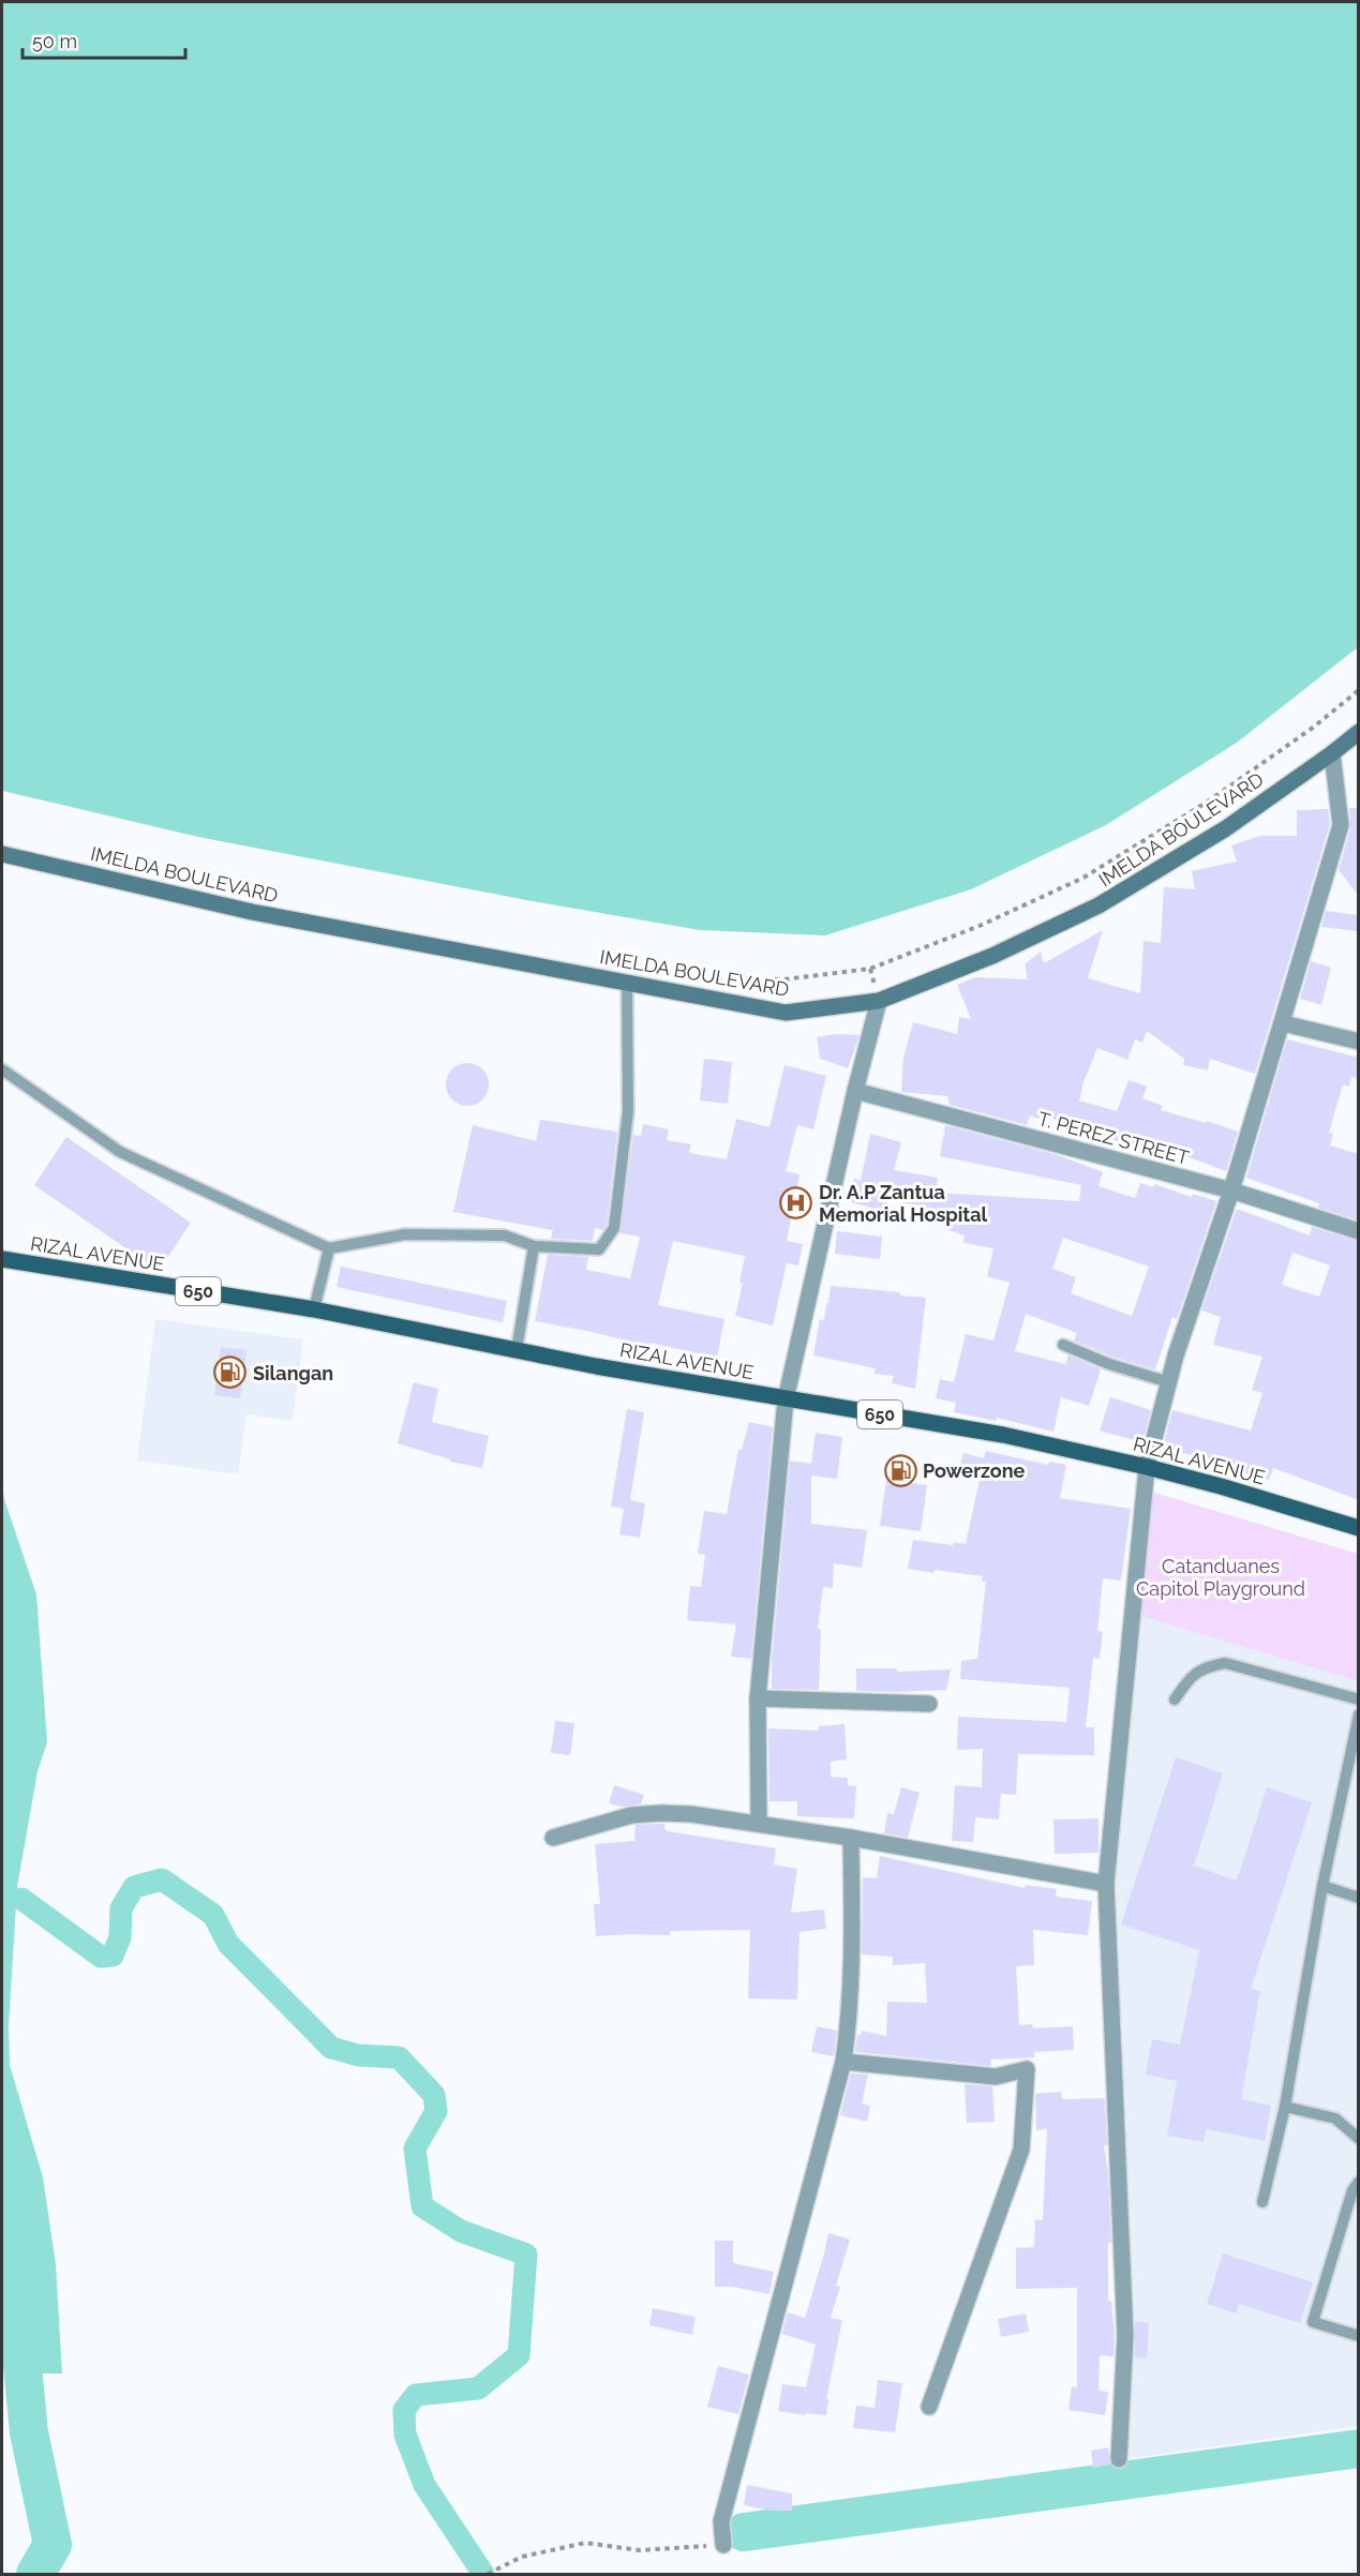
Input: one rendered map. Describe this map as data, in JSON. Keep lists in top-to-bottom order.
{
  "streets": {
    "main road": ["IMELDA BOULEVARD", "RIZAL AVENUE", "650"],
    "street": ["T. PEREZ STREET"]
  },
  "parks": ["Catanduanes Capitol Playground"],
  "places": {
    "hospital": ["Dr. A.P Zantua Memorial Hospital"],
    "fuel station": ["Silangan", "Powerzone"]
  },
  "scale_bar": "50 m"
}
